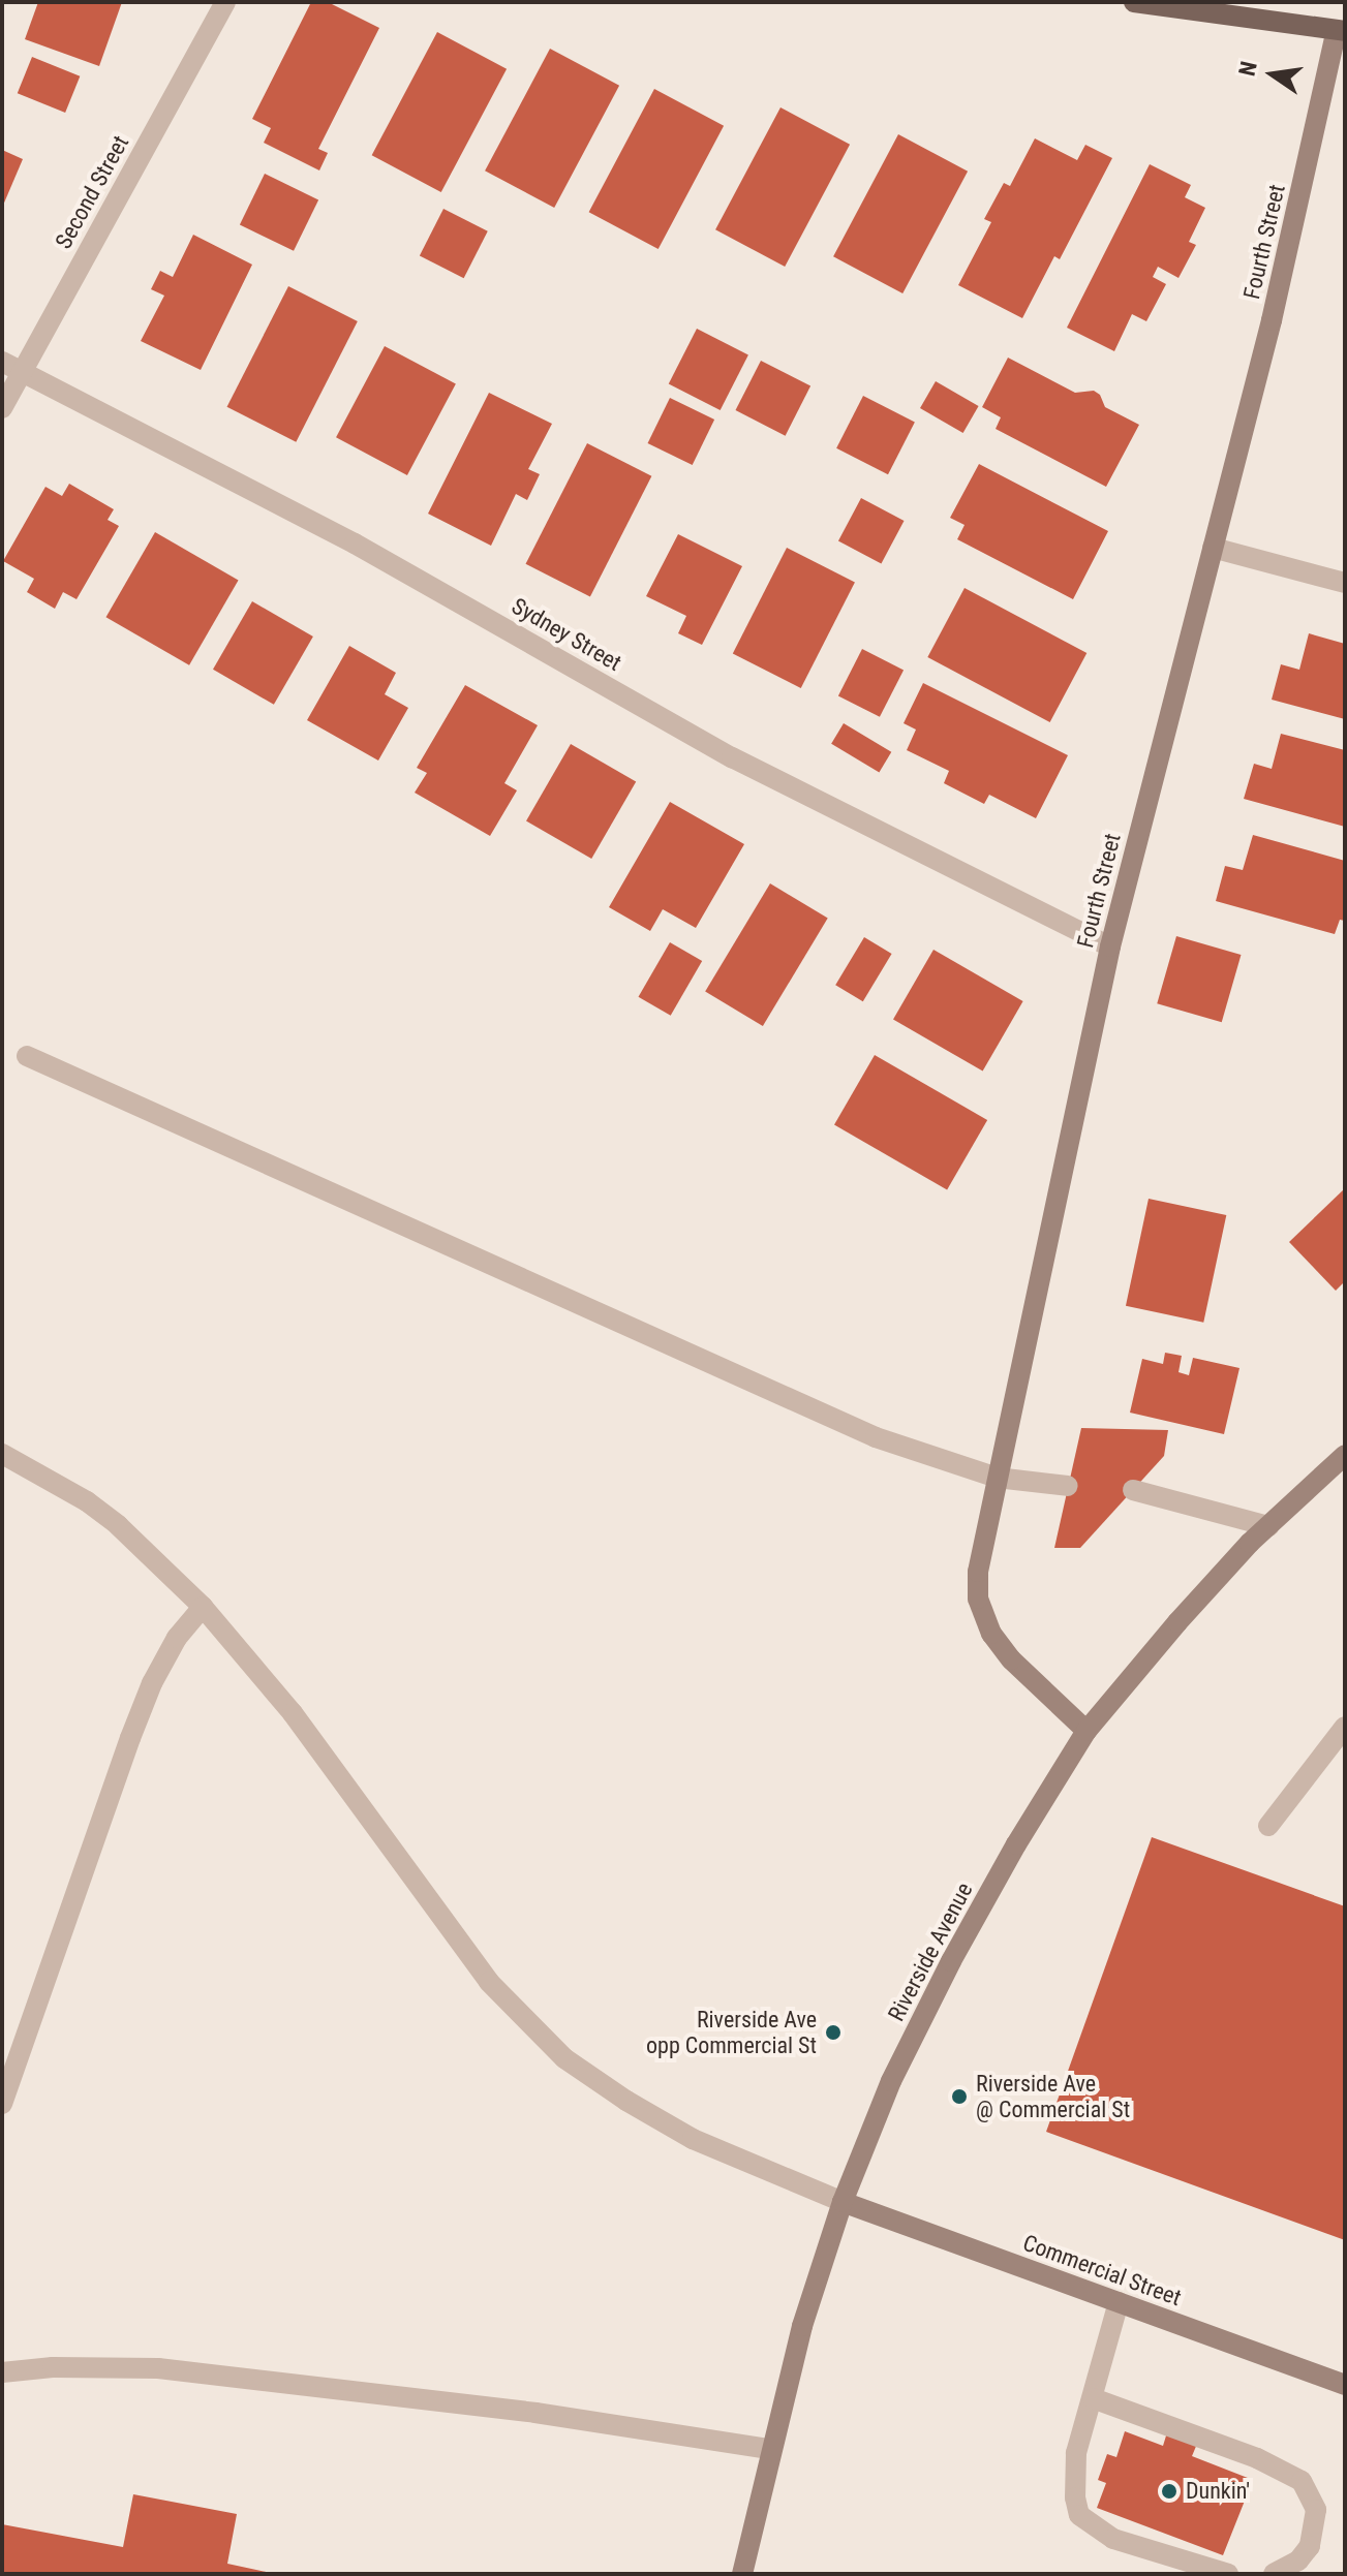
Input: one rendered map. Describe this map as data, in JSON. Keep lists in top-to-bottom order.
{
  "streets": {
    "street": [
      "Second Street",
      "Fourth Street",
      "Sydney Street",
      "Riverside Avenue",
      "Commercial Street"
    ]
  },
  "crossings": [
    ["Second Street", "Sydney Street"],
    ["Fourth Street", "Sydney Street"],
    ["Fourth Street", "Riverside Avenue"],
    ["Riverside Avenue", "Commercial Street"]
  ],
  "places": ["Riverside Ave opp Commercial St", "Riverside Ave @ Commercial St", "Dunkin'"],
  "north": "left"
}
